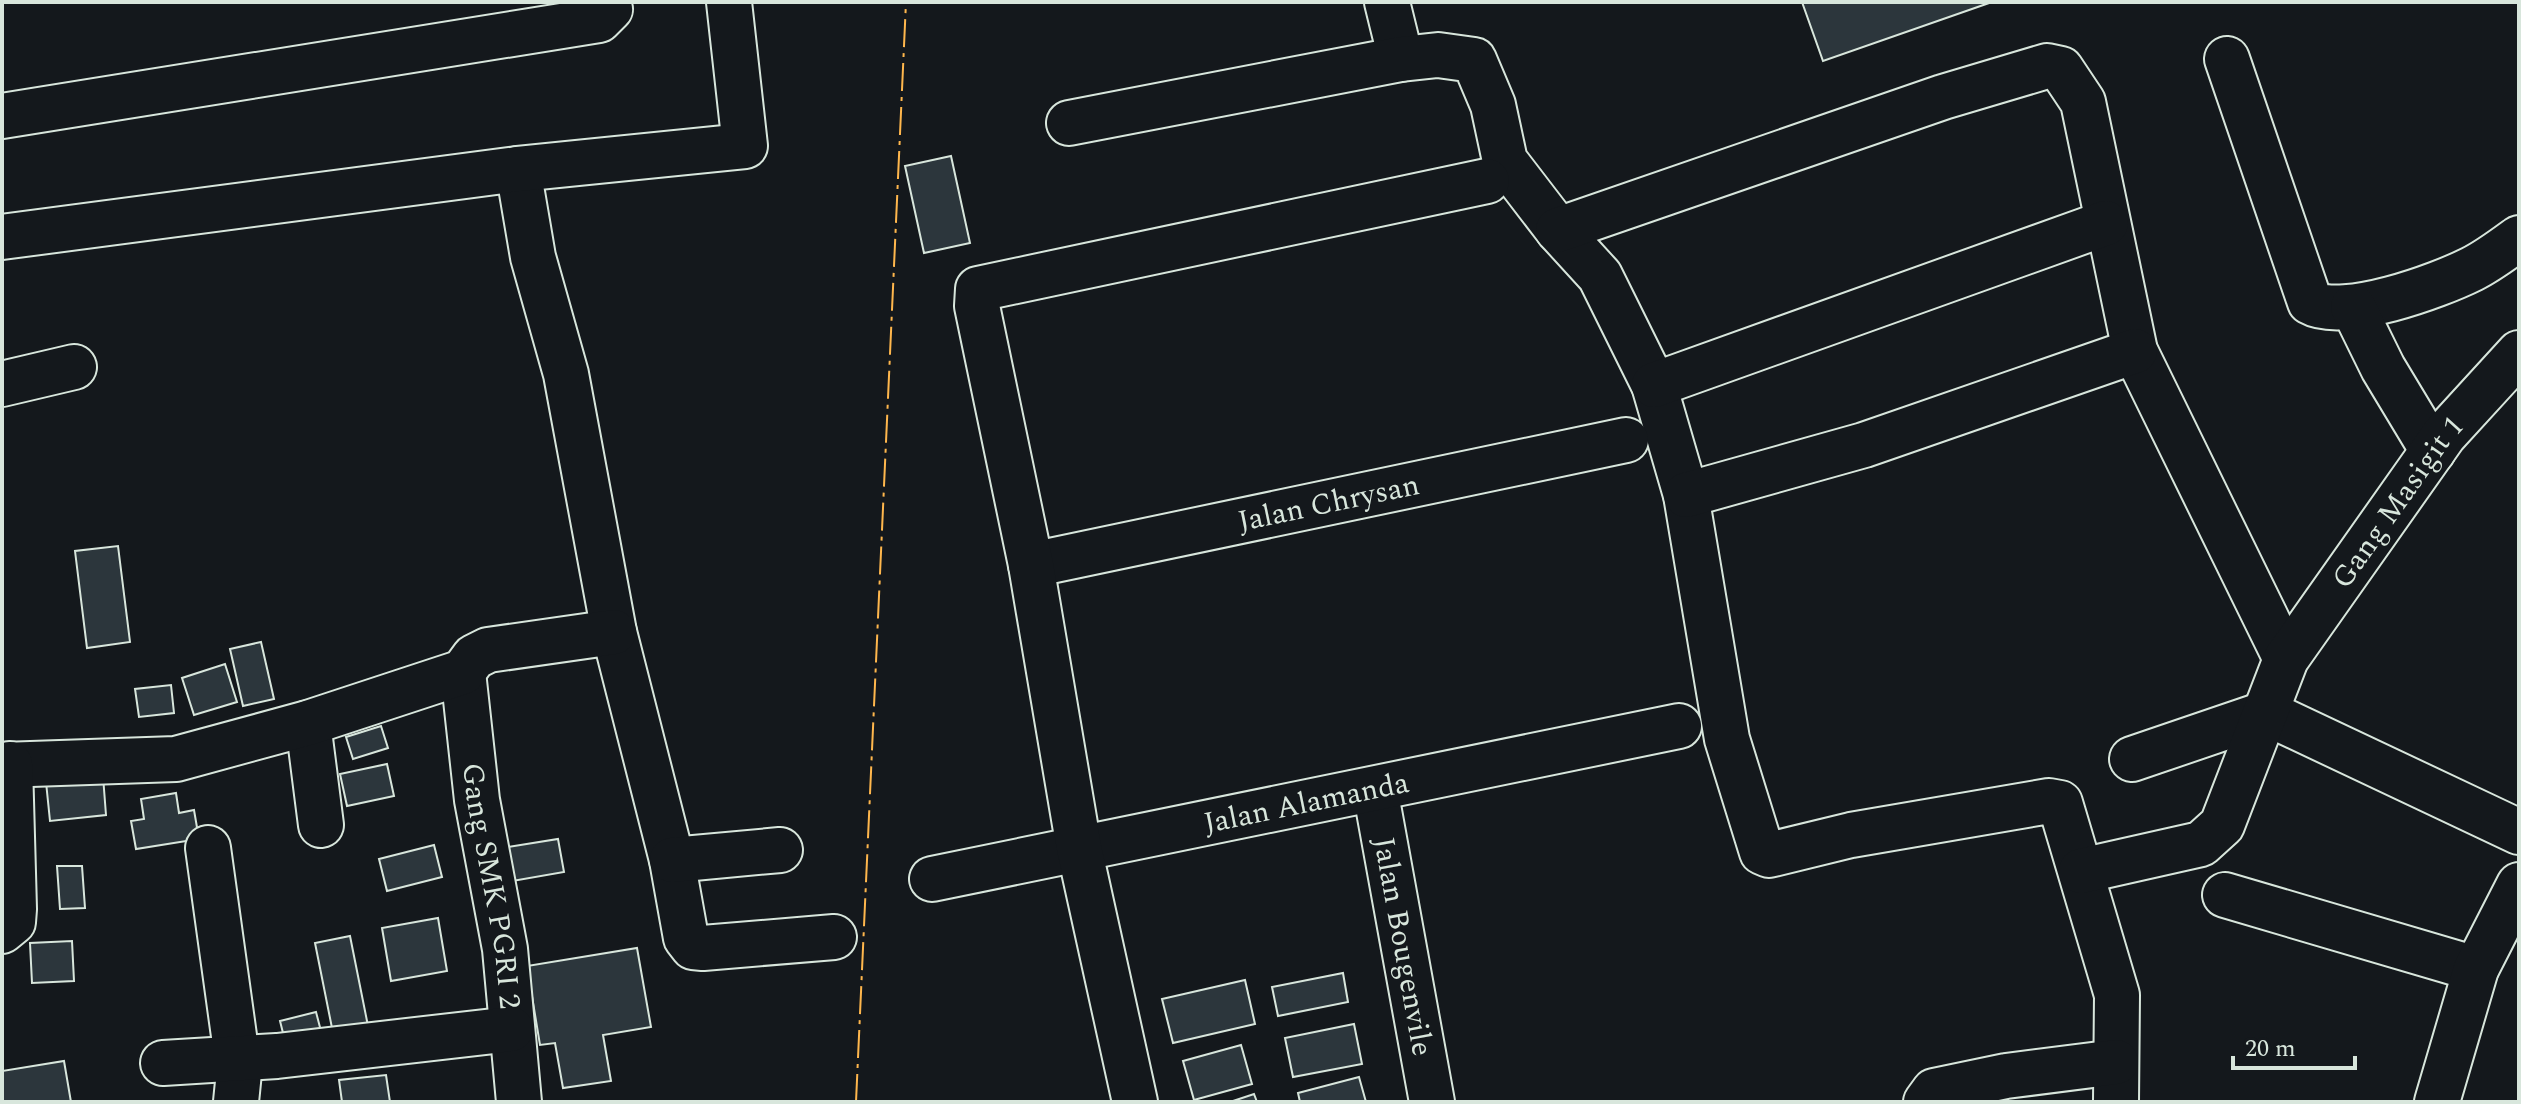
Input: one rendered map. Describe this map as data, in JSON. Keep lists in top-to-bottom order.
{
  "streets": {
    "street": [
      "Jalan Chrysan",
      "Gang Masigit 1",
      "Jalan Alamanda",
      "Gang SMK PGRI 2",
      "Jalan Bougenvile"
    ]
  },
  "crossings": [
    ["Jalan Alamanda", "Jalan Bougenvile"]
  ],
  "scale_bar": "20 m"
}
